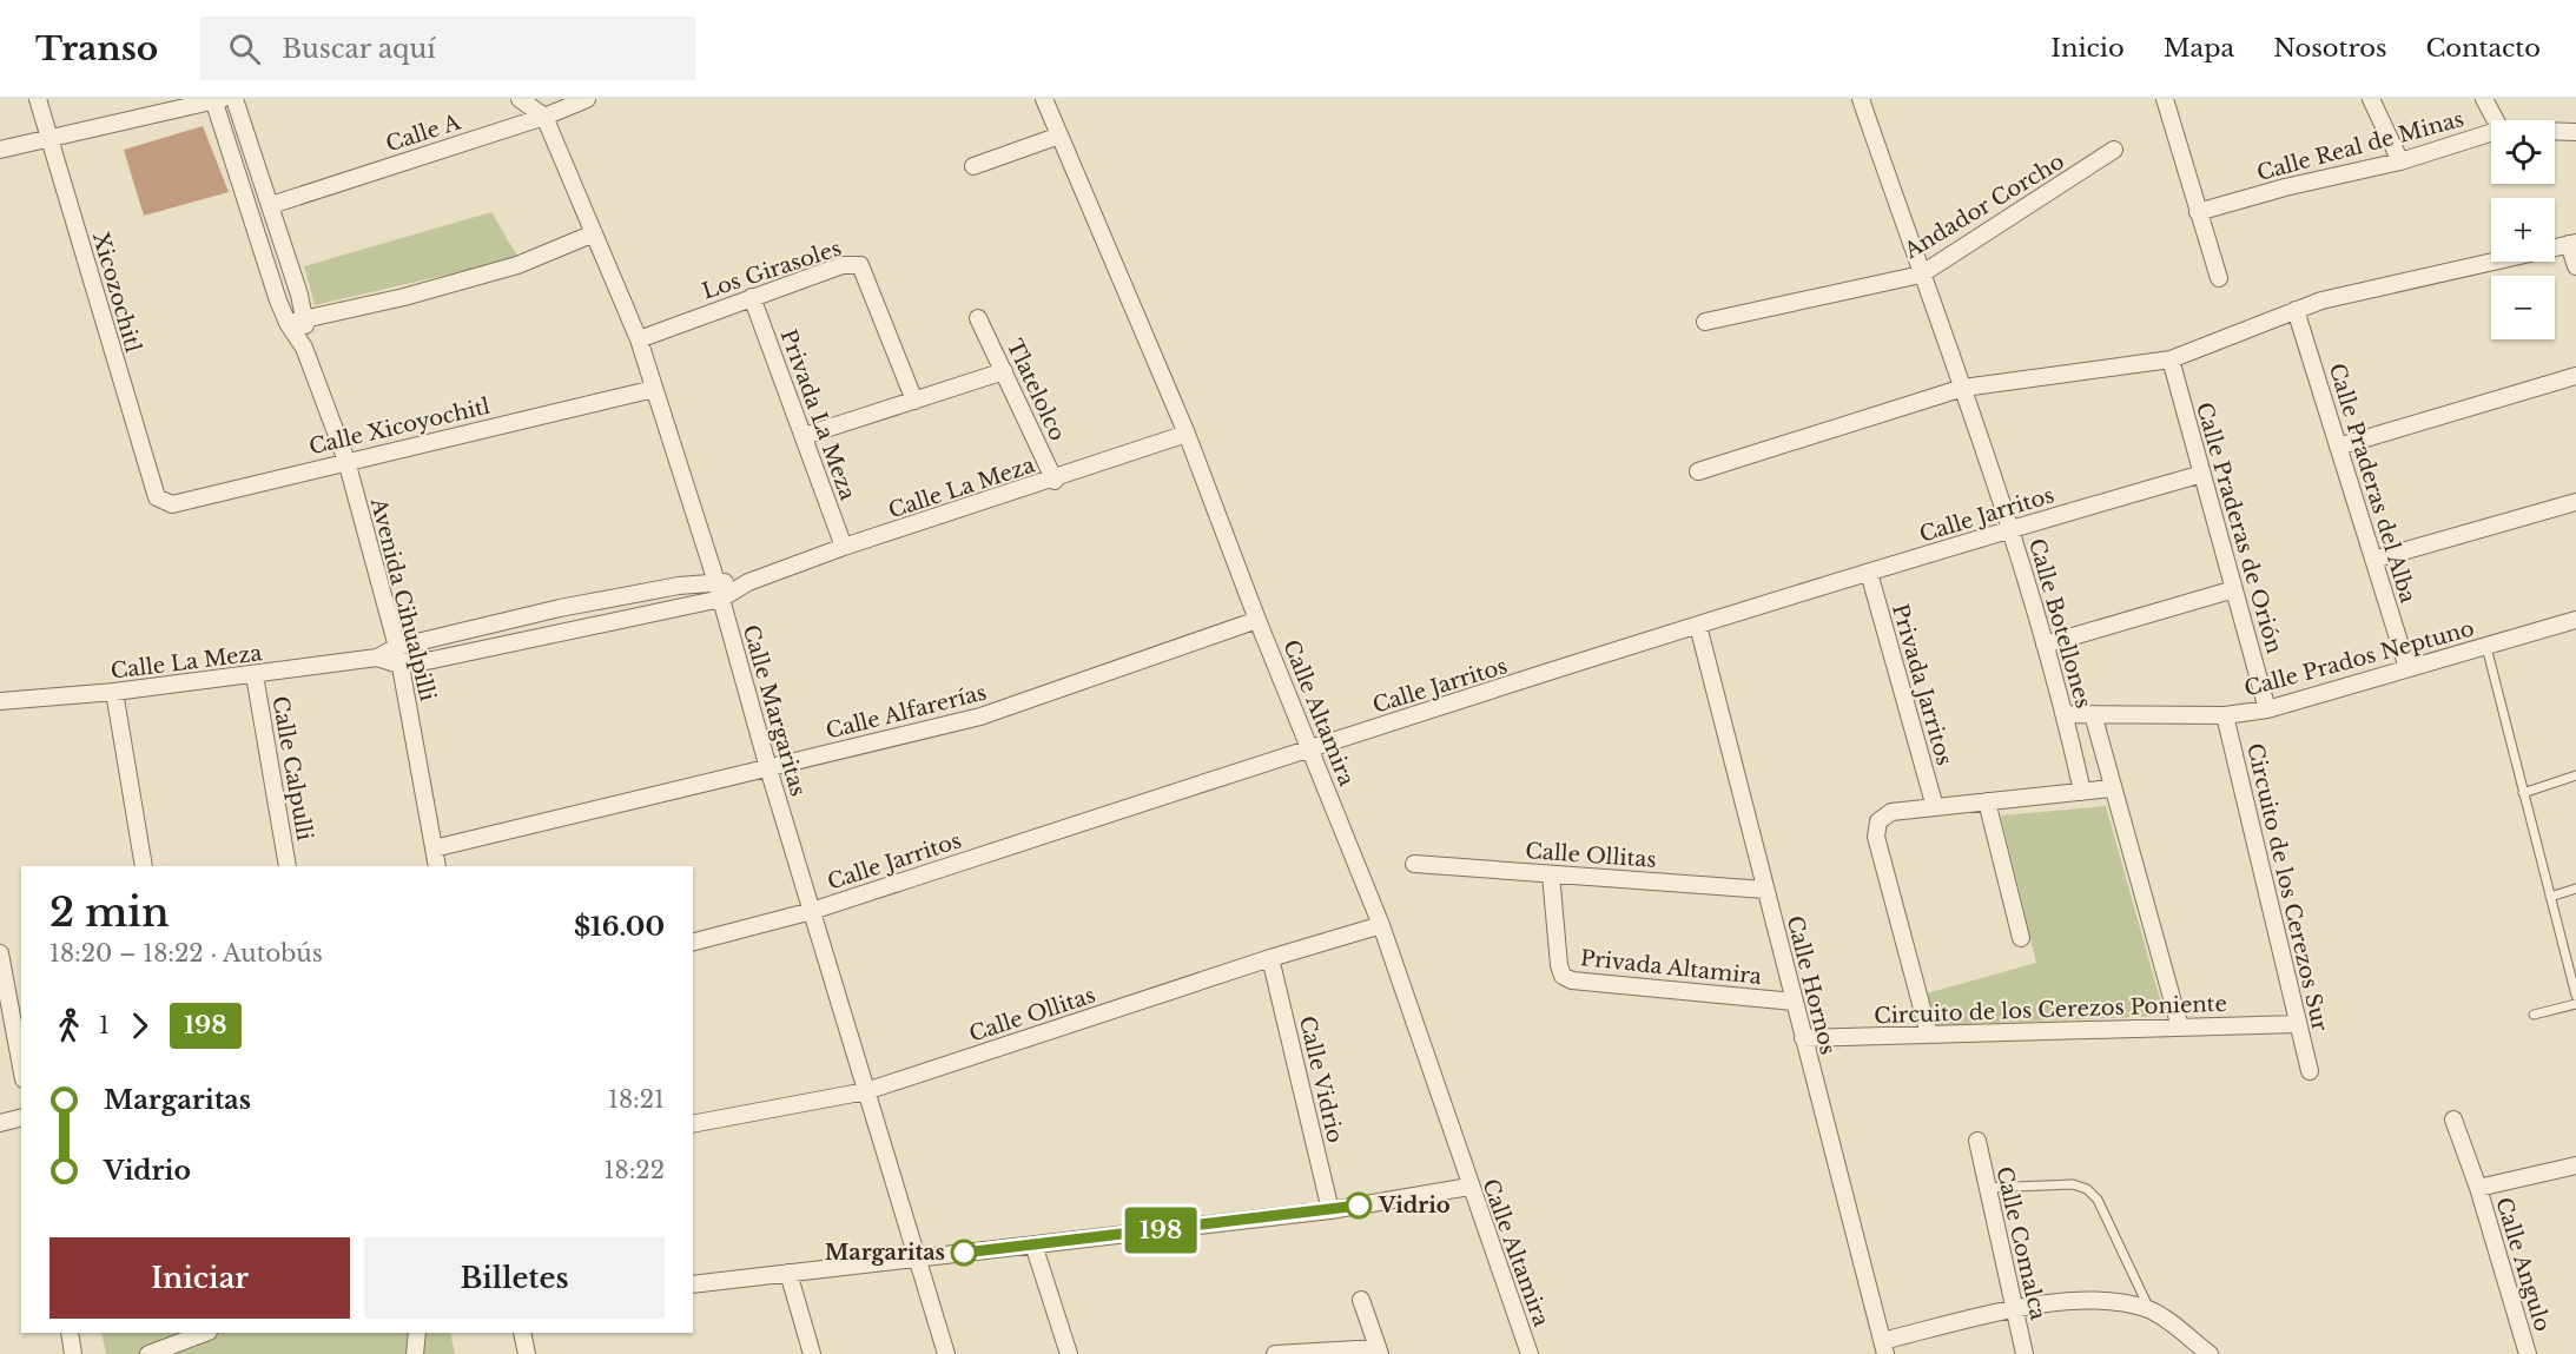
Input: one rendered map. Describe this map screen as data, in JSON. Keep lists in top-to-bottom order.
{
  "streets": {
    "street": [
      "Calle A",
      "Calle Real de Minas",
      "Andador Corcho",
      "Los Girasoles",
      "Xicozochitl",
      "Tlatelolco",
      "Privada La Meza",
      "Calle Xicoyochitl",
      "Calle Praderas del Alba",
      "Calle La Meza",
      "Calle Jarritos",
      "Calle Praderas de Orión",
      "Avenida Cihualpilli",
      "Calle Botellones",
      "Calle Prados Neptuno",
      "Privada Jarritos",
      "Calle Margaritas",
      "Calle Alfarerías",
      "Calle Altamira",
      "Calle Calpulli",
      "Calle Ollitas",
      "Circuito de los Cerezos Sur",
      "Privada Altamira",
      "Calle Hornos",
      "Circuito de los Cerezos Poniente",
      "Calle Vidrio",
      "Calle Comalca",
      "Calle Angulo"
    ]
  },
  "crossings": [
    ["Calle A", "Avenida Cihualpilli"],
    ["Calle A", "Calle Margaritas"],
    ["Andador Corcho", "Calle Botellones"],
    ["Los Girasoles", "Privada La Meza"],
    ["Los Girasoles", "Calle Margaritas"],
    ["Xicozochitl", "Calle Xicoyochitl"],
    ["Tlatelolco", "Calle La Meza"],
    ["Privada La Meza", "Calle La Meza"],
    ["Calle Xicoyochitl", "Avenida Cihualpilli"],
    ["Calle Xicoyochitl", "Calle Margaritas"],
    ["Calle Praderas del Alba", "Calle Prados Neptuno"],
    ["Calle La Meza", "Avenida Cihualpilli"],
    ["Calle La Meza", "Calle Margaritas"],
    ["Calle La Meza", "Calle Altamira"],
    ["Calle La Meza", "Calle Calpulli"],
    ["Calle Jarritos", "Calle Praderas de Orión"],
    ["Calle Jarritos", "Calle Botellones"],
    ["Calle Jarritos", "Privada Jarritos"],
    ["Calle Jarritos", "Calle Margaritas"],
    ["Calle Jarritos", "Calle Altamira"],
    ["Calle Jarritos", "Calle Hornos"],
    ["Calle Praderas de Orión", "Calle Prados Neptuno"],
    ["Avenida Cihualpilli", "Calle Alfarerías"],
    ["Calle Botellones", "Calle Prados Neptuno"],
    ["Calle Botellones", "Circuito de los Cerezos Poniente"],
    ["Calle Prados Neptuno", "Circuito de los Cerezos Sur"],
    ["Calle Margaritas", "Calle Alfarerías"],
    ["Calle Margaritas", "Calle Ollitas"],
    ["Calle Alfarerías", "Calle Altamira"],
    ["Calle Altamira", "Calle Ollitas"],
    ["Calle Ollitas", "Privada Altamira"],
    ["Calle Ollitas", "Calle Hornos"],
    ["Calle Ollitas", "Calle Vidrio"],
    ["Circuito de los Cerezos Sur", "Circuito de los Cerezos Poniente"],
    ["Privada Altamira", "Calle Hornos"],
    ["Calle Hornos", "Circuito de los Cerezos Poniente"]
  ],
  "places": ["Vidrio", "Margaritas"],
  "lines": ["bus line 198"],
  "page": {
    "header": "Transo",
    "search": "Buscar aquí",
    "nav": [
      "Inicio",
      "Mapa",
      "Nosotros",
      "Contacto"
    ],
    "on_map": "198",
    "map_buttons": ["+", "−"],
    "heading": ["2 min", "18:20 – 18:22 · Autobús", "$16.00"],
    "legs": ["1", "198"],
    "list": [
      {
        "name": "Margaritas",
        "value": "18:21"
      },
      {
        "name": "Vidrio",
        "value": "18:22"
      }
    ],
    "buttons": ["Iniciar", "Billetes"]
  }
}
